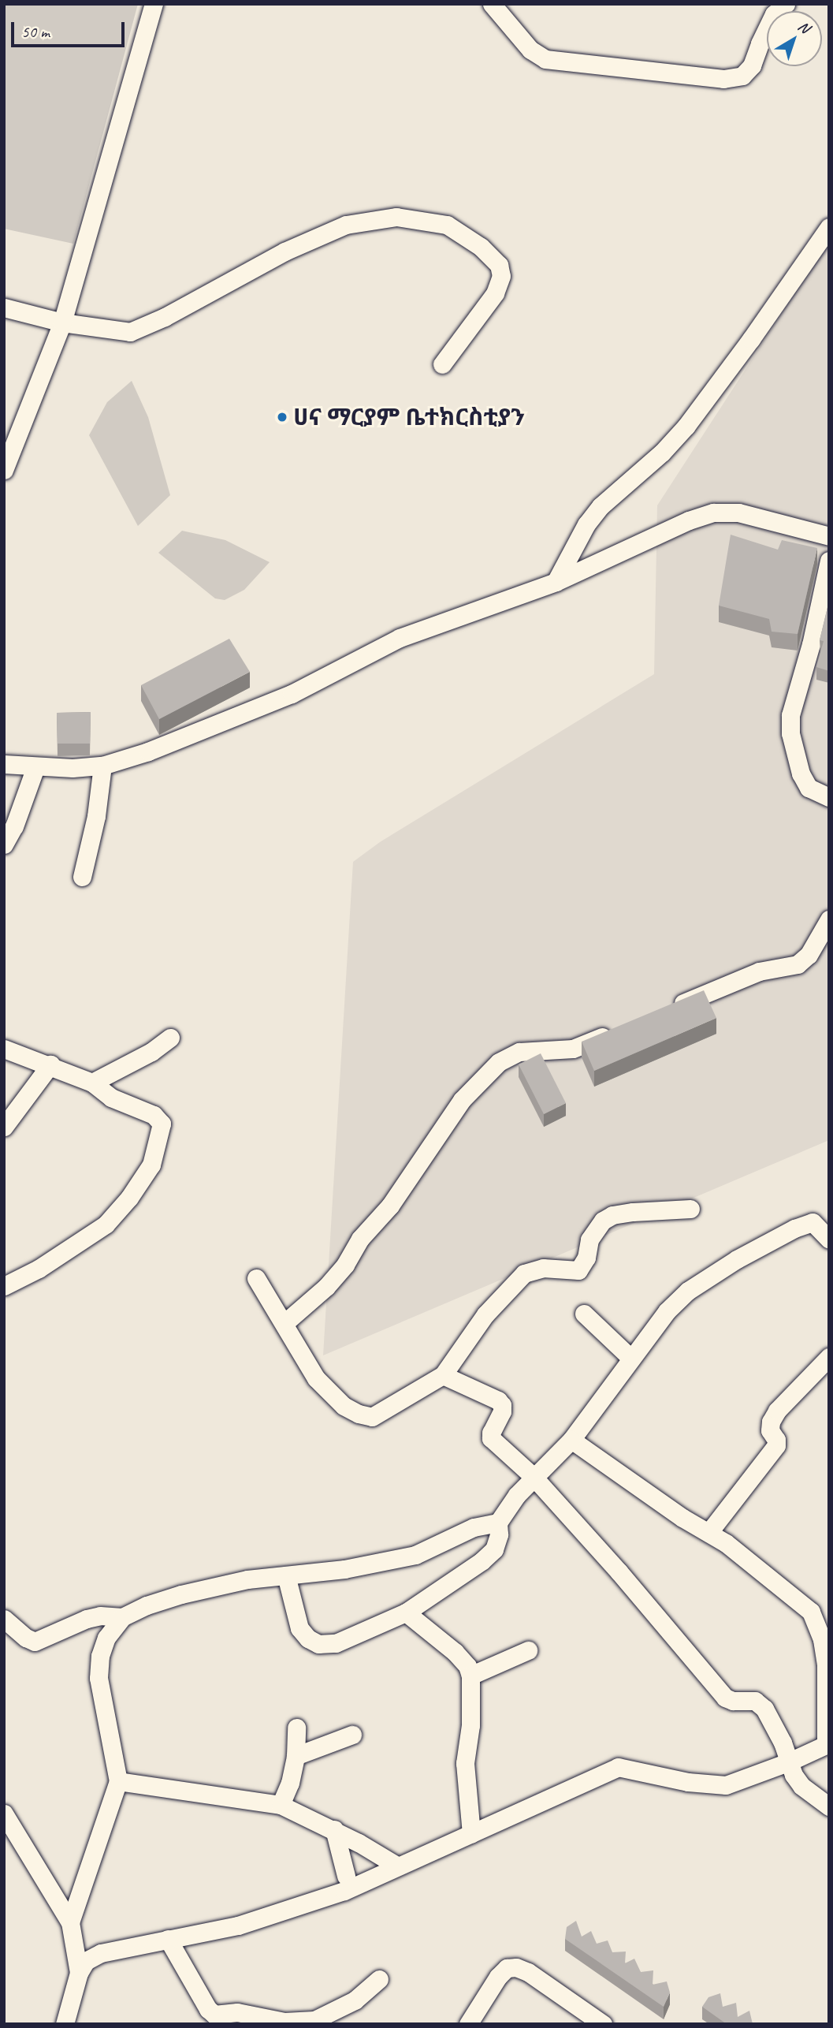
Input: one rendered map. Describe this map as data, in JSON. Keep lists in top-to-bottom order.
{
  "places": ["ሀና ማርያም ቤተክርስቲያን"],
  "scale_bar": "50 m",
  "north": "top right"
}
